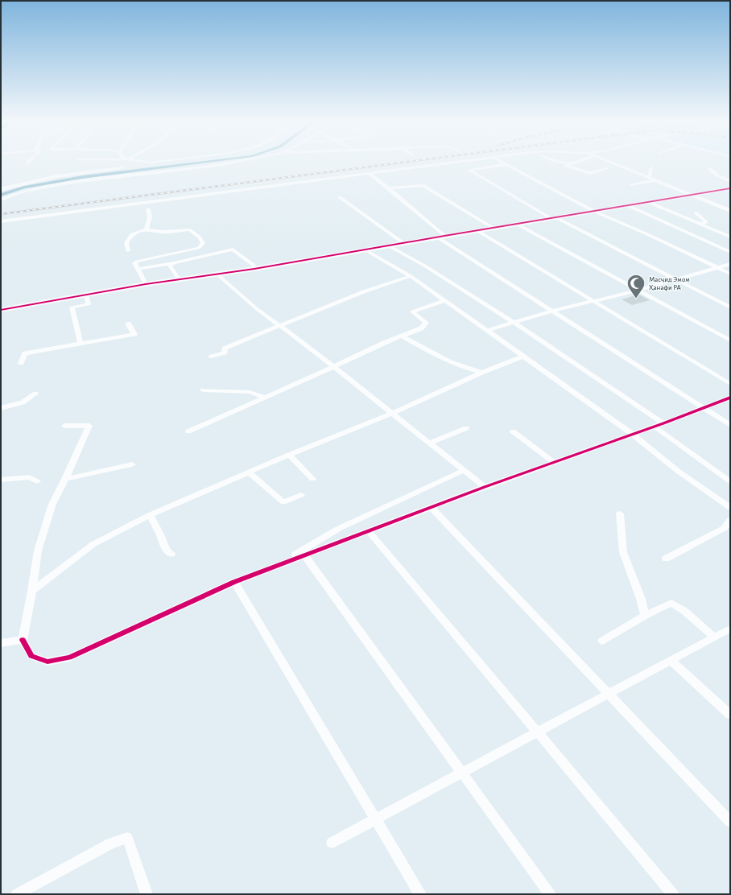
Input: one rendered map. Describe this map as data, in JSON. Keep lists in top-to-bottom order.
{
  "places": {
    "mosque": ["Масҷид Эмом Ҳанафи РА"]
  }
}
